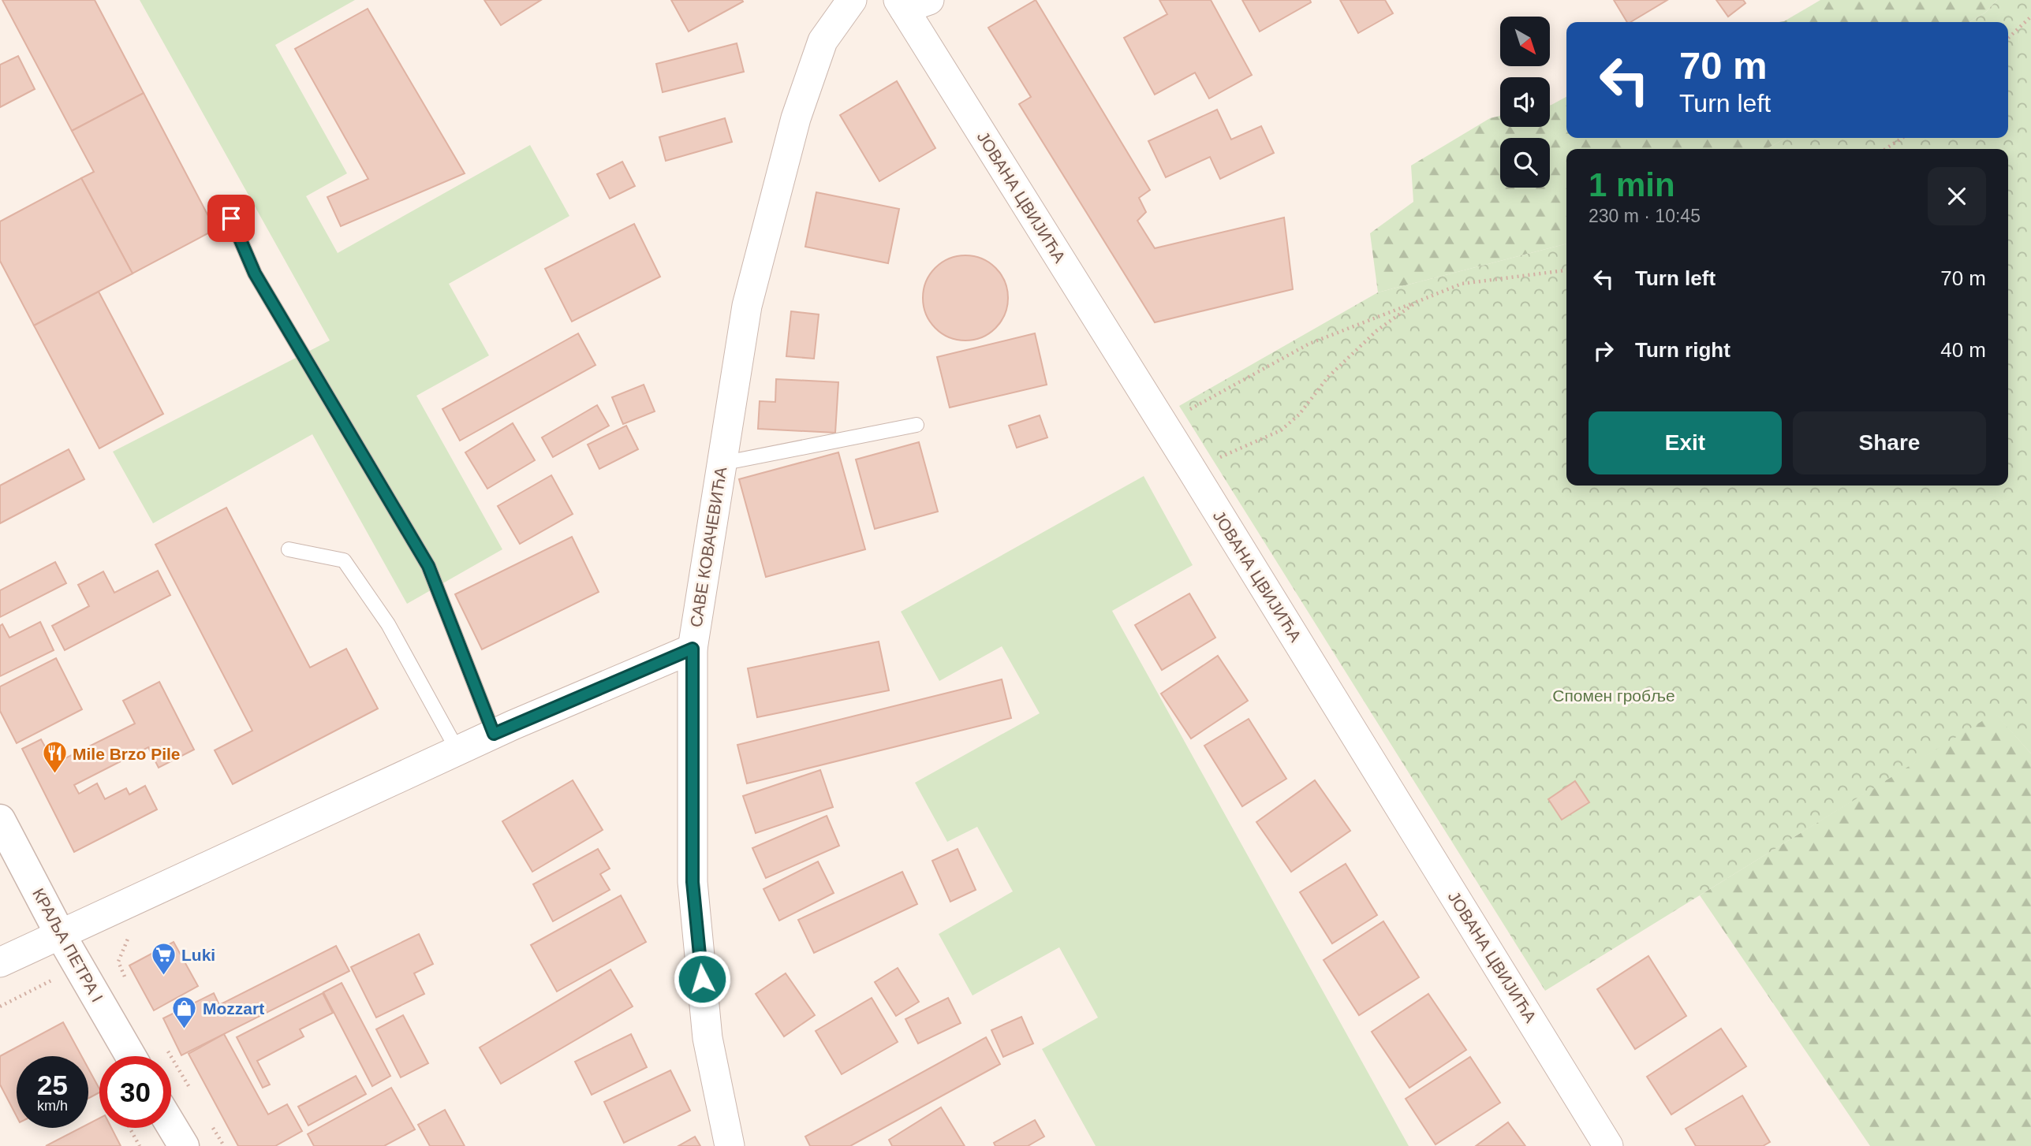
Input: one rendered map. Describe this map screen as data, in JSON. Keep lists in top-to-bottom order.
{
  "streets": {
    "street": ["ЈОВАНА ЦВИЈИЋА", "САВЕ КОВАЧЕВИЋА", "КРАЉА ПЕТРА I"]
  },
  "parks": ["Спомен гробље"],
  "places": {
    "restaurant": ["Mile Brzo Pile"],
    "supermarket": ["Luki"],
    "shop": ["Mozzart"]
  },
  "north": "bottom right",
  "page": {
    "turn": ["70 m", "Turn left"],
    "heading": ["1 min", "230 m · 10:45"],
    "list": [
      {
        "name": "Turn left",
        "value": "70 m"
      },
      {
        "name": "Turn right",
        "value": "40 m"
      }
    ],
    "buttons": ["Exit", "Share"],
    "speed": "25 km/h",
    "limit": "30"
  }
}
